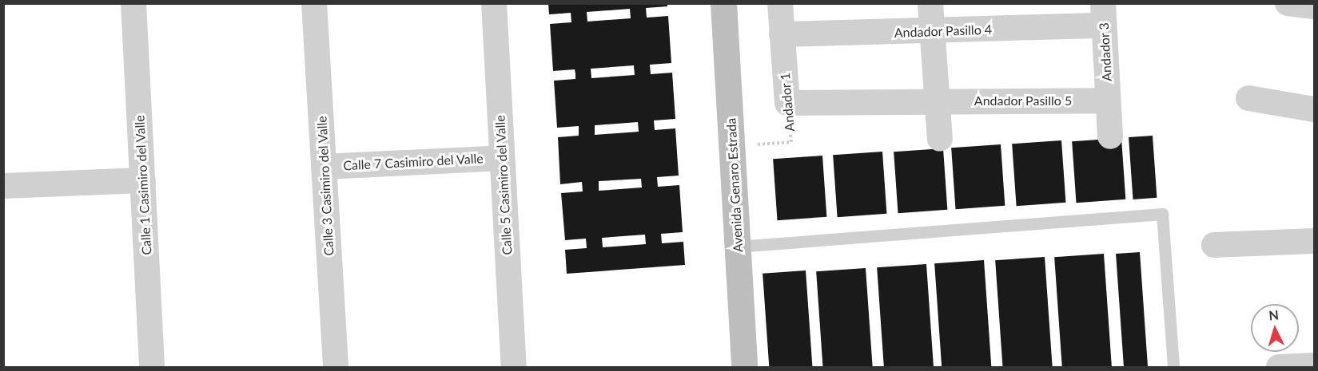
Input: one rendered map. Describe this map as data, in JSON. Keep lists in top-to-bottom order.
{
  "streets": {
    "street": [
      "Andador Pasillo 4",
      "Andador 3",
      "Andador Pasillo 5",
      "Andador 1",
      "Calle 7 Casimiro del Valle",
      "Calle 1 Casimiro del Valle",
      "Calle 5 Casimiro del Valle",
      "Avenida Genaro Estrada",
      "Calle 3 Casimiro del Valle"
    ]
  },
  "crossings": [
    ["Andador Pasillo 4", "Andador 3"],
    ["Andador Pasillo 4", "Andador 1"],
    ["Andador 3", "Andador Pasillo 5"],
    ["Andador Pasillo 5", "Andador 1"],
    ["Andador 1", "Avenida Genaro Estrada"],
    ["Calle 7 Casimiro del Valle", "Calle 5 Casimiro del Valle"],
    ["Calle 7 Casimiro del Valle", "Calle 3 Casimiro del Valle"]
  ],
  "north": "top"
}
